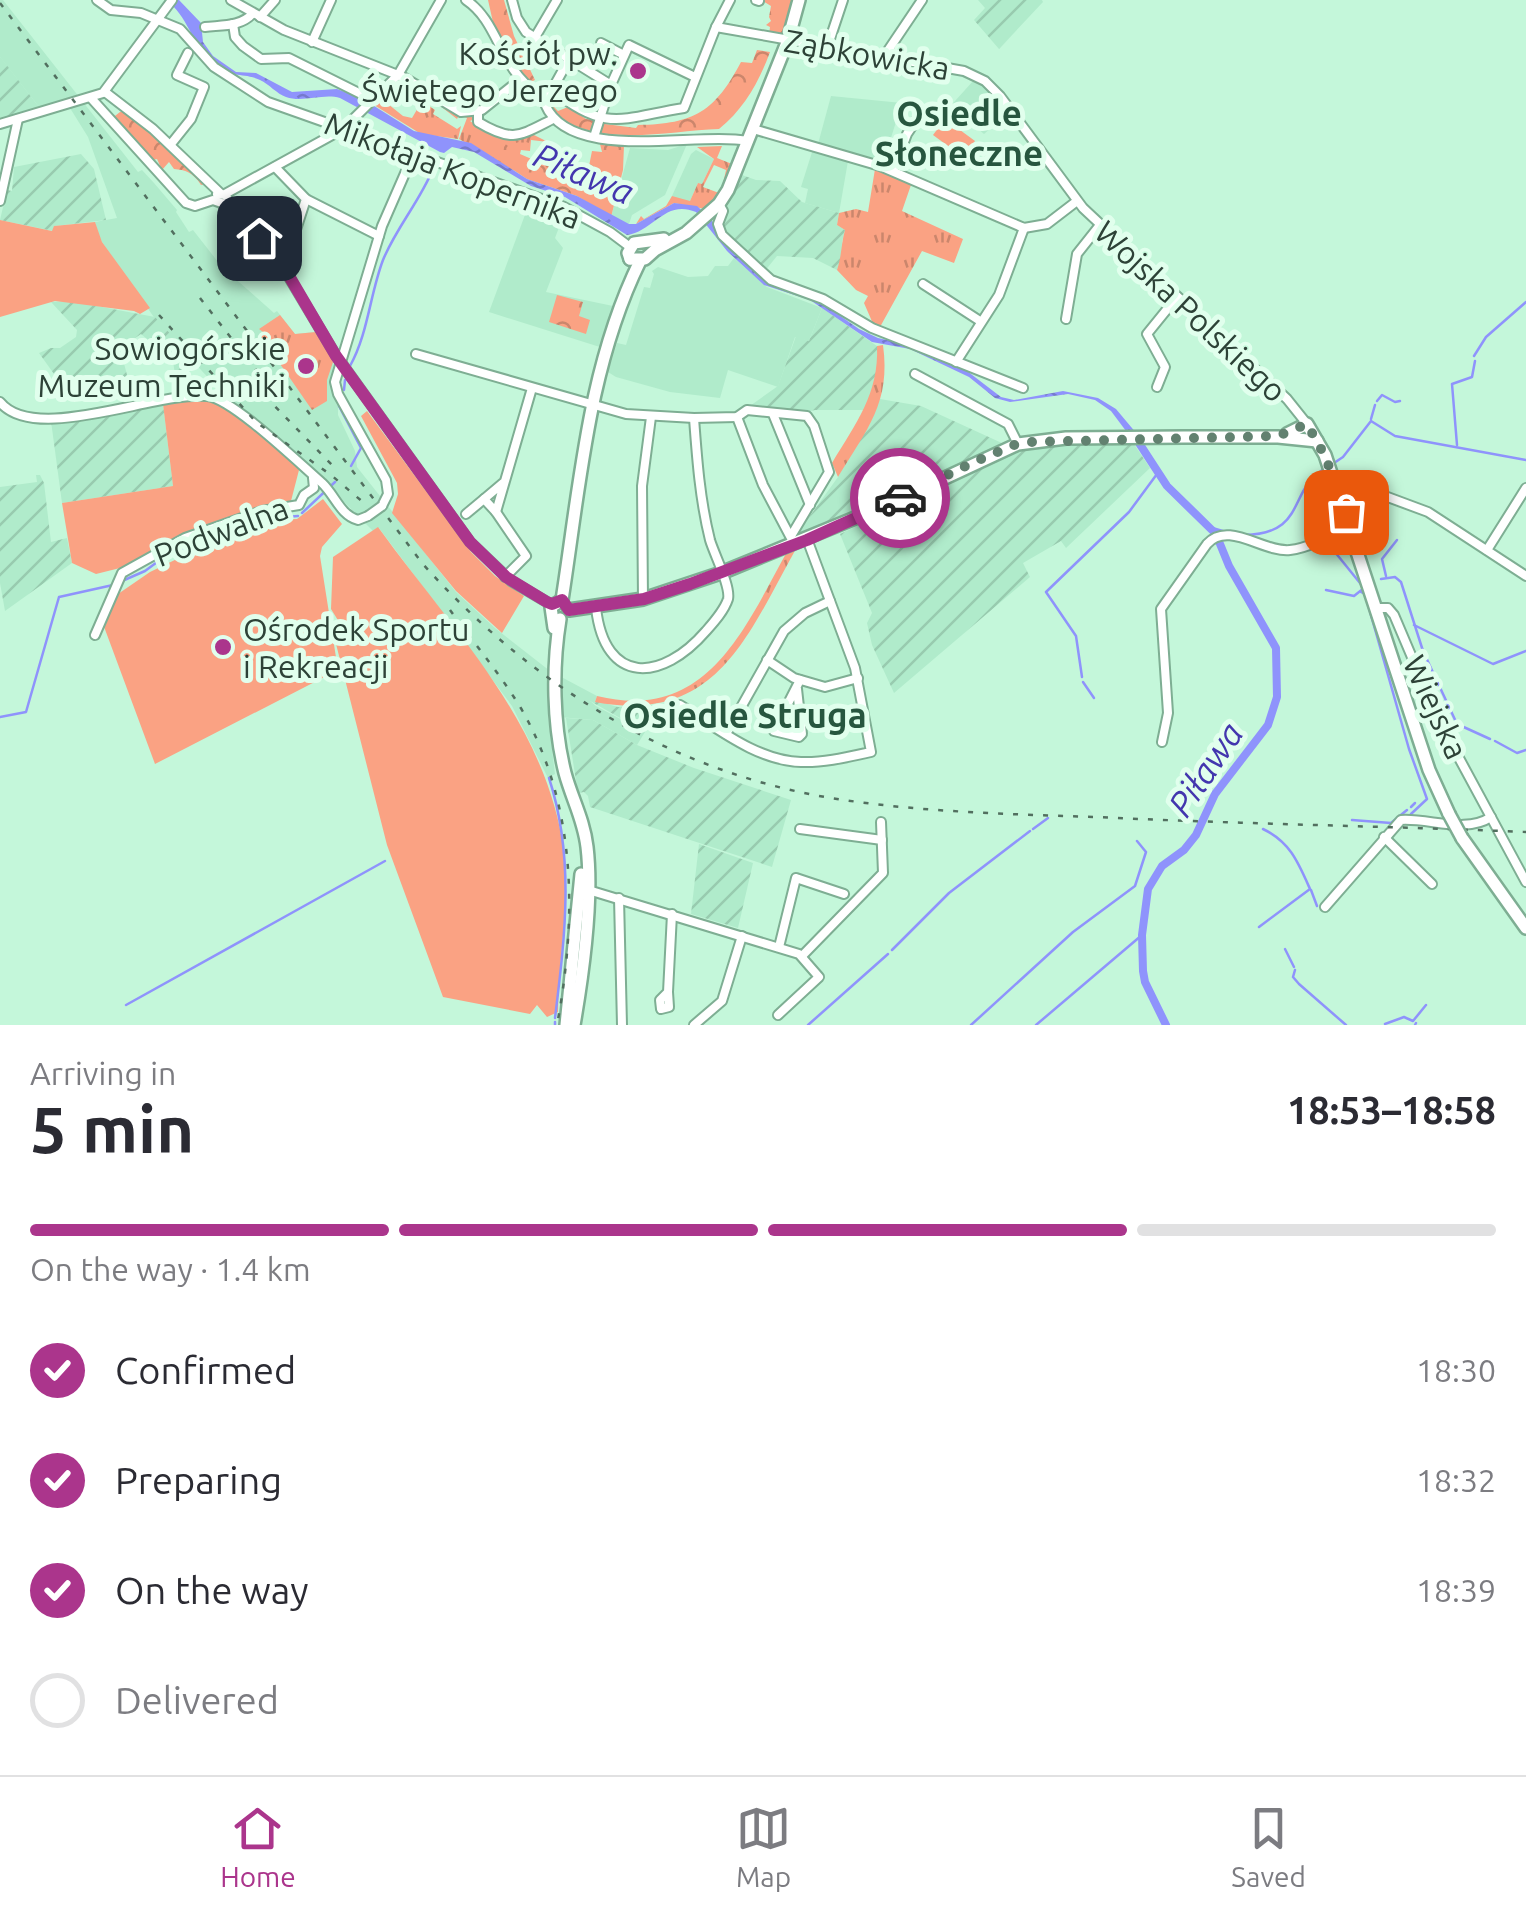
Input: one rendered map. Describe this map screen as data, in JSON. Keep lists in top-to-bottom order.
{
  "streets": {
    "main road": ["Wojska Polskiego"],
    "street": [
      "Ząbkowicka",
      "Mikołaja Kopernika",
      "Podwalna",
      "Wiejska"
    ]
  },
  "crossings": [
    ["Ząbkowicka", "Wojska Polskiego"],
    ["Wojska Polskiego", "Wiejska"]
  ],
  "districts": ["Osiedle Słoneczne", "Osiedle Struga"],
  "water": ["Piława"],
  "places": ["Kościół pw. Świętego Jerzego", "Sowiogórskie Muzeum Techniki", "Ośrodek Sportu i Rekreacji"],
  "page": {
    "heading": ["5 min", "Arriving in", "18:53–18:58"],
    "bar": "On the way · 1.4 km",
    "list": [
      ["Confirmed", "18:30"],
      ["Preparing", "18:32"],
      ["On the way", "18:39"],
      "Delivered"
    ],
    "tabs": ["Home", "Map", "Saved"]
  }
}
